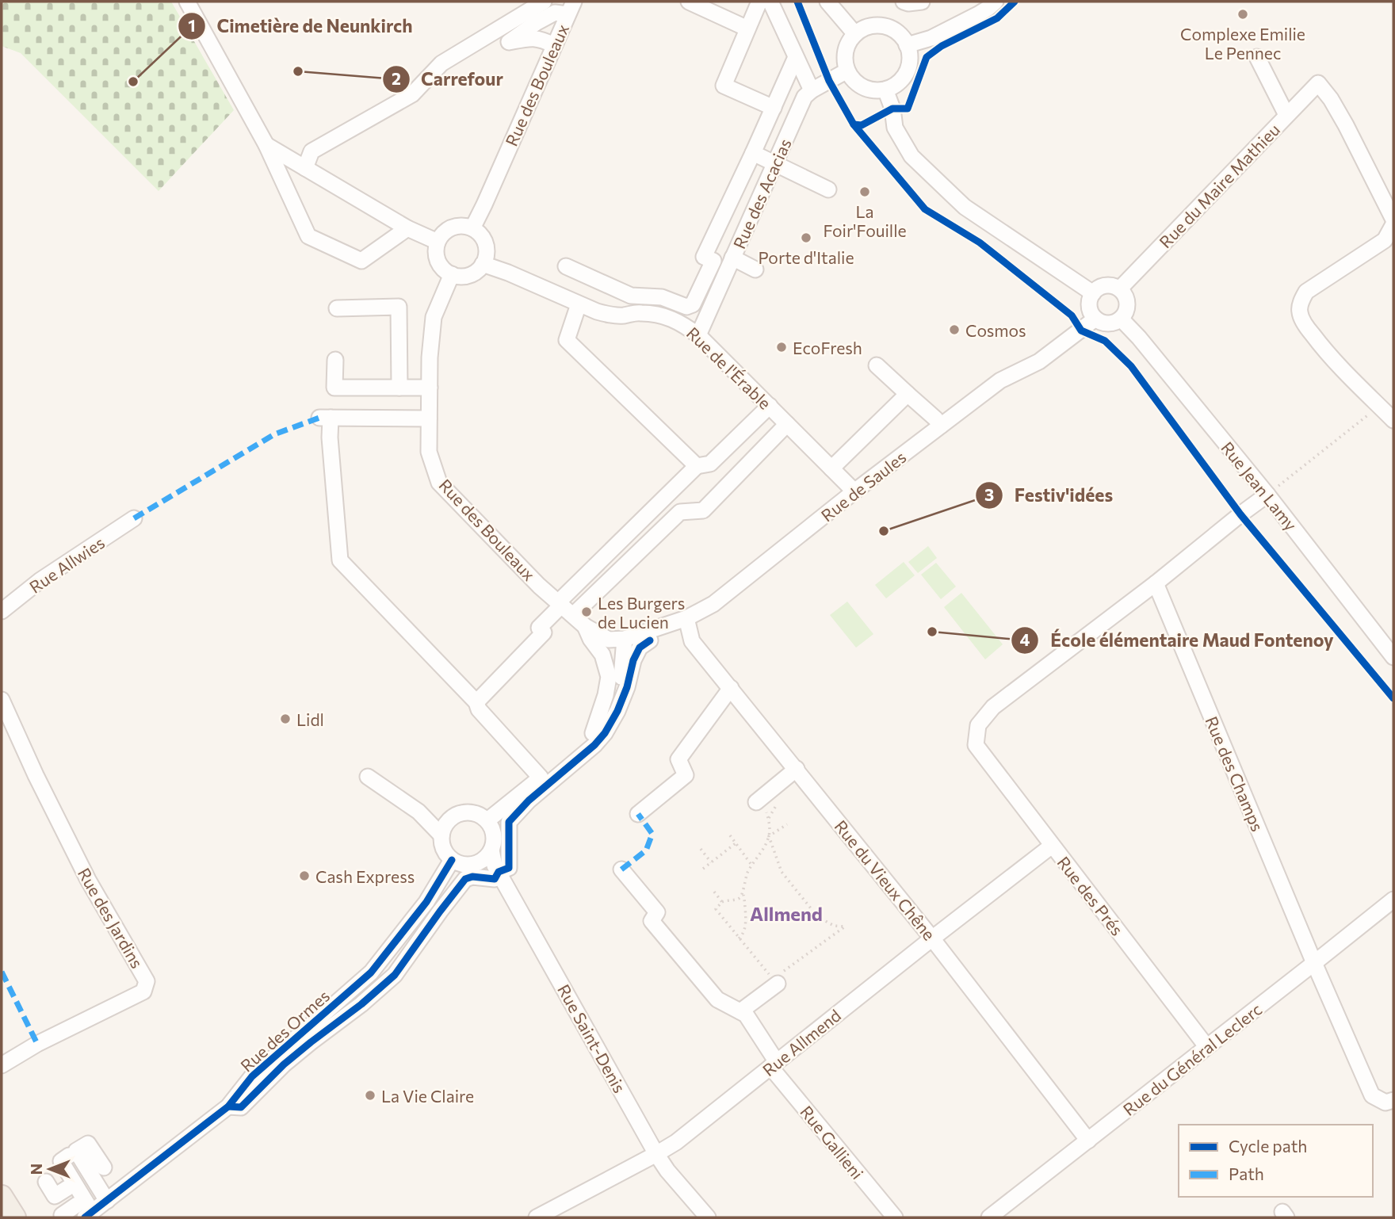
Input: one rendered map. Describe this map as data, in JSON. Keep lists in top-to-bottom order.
{
  "streets": {
    "street": [
      "Rue des Bouleaux",
      "Rue du Maire Mathieu",
      "Rue des Acacias",
      "Rue de l'Érable",
      "Rue de Saules",
      "Rue Jean Lamy",
      "Rue Allwies",
      "Rue des Champs",
      "Rue du Vieux Chêne",
      "Rue des Prés",
      "Rue des Jardins",
      "Rue des Ormes",
      "Rue Saint-Denis",
      "Rue Allmend",
      "Rue du Général Leclerc",
      "Rue Gallieni"
    ]
  },
  "crossings": [
    ["Rue des Bouleaux", "Rue de l'Érable"],
    ["Rue des Bouleaux", "Rue de Saules"],
    ["Rue du Maire Mathieu", "Rue de Saules"],
    ["Rue du Maire Mathieu", "Rue Jean Lamy"],
    ["Rue des Acacias", "Rue de l'Érable"],
    ["Rue de l'Érable", "Rue de Saules"],
    ["Rue de Saules", "Rue Jean Lamy"],
    ["Rue de Saules", "Rue du Vieux Chêne"],
    ["Rue des Champs", "Rue des Prés"],
    ["Rue des Champs", "Rue du Général Leclerc"],
    ["Rue du Vieux Chêne", "Rue Allmend"],
    ["Rue du Vieux Chêne", "Rue du Général Leclerc"],
    ["Rue des Prés", "Rue Allmend"],
    ["Rue des Prés", "Rue du Général Leclerc"],
    ["Rue des Ormes", "Rue Saint-Denis"],
    ["Rue Saint-Denis", "Rue Allmend"],
    ["Rue Allmend", "Rue Gallieni"]
  ],
  "districts": ["Allmend"],
  "places": [
    "Complexe Emilie Le Pennec",
    "Carrefour",
    "Cimetière de Neunkirch",
    "La Foir'Fouille",
    "Porte d'Italie",
    "Cosmos",
    "EcoFresh",
    "Festiv'idées",
    "Les Burgers de Lucien",
    "École élémentaire Maud Fontenoy",
    "Lidl",
    "Cash Express",
    "La Vie Claire"
  ],
  "legend": ["Cycle path", "Path"],
  "north": "left"
}
